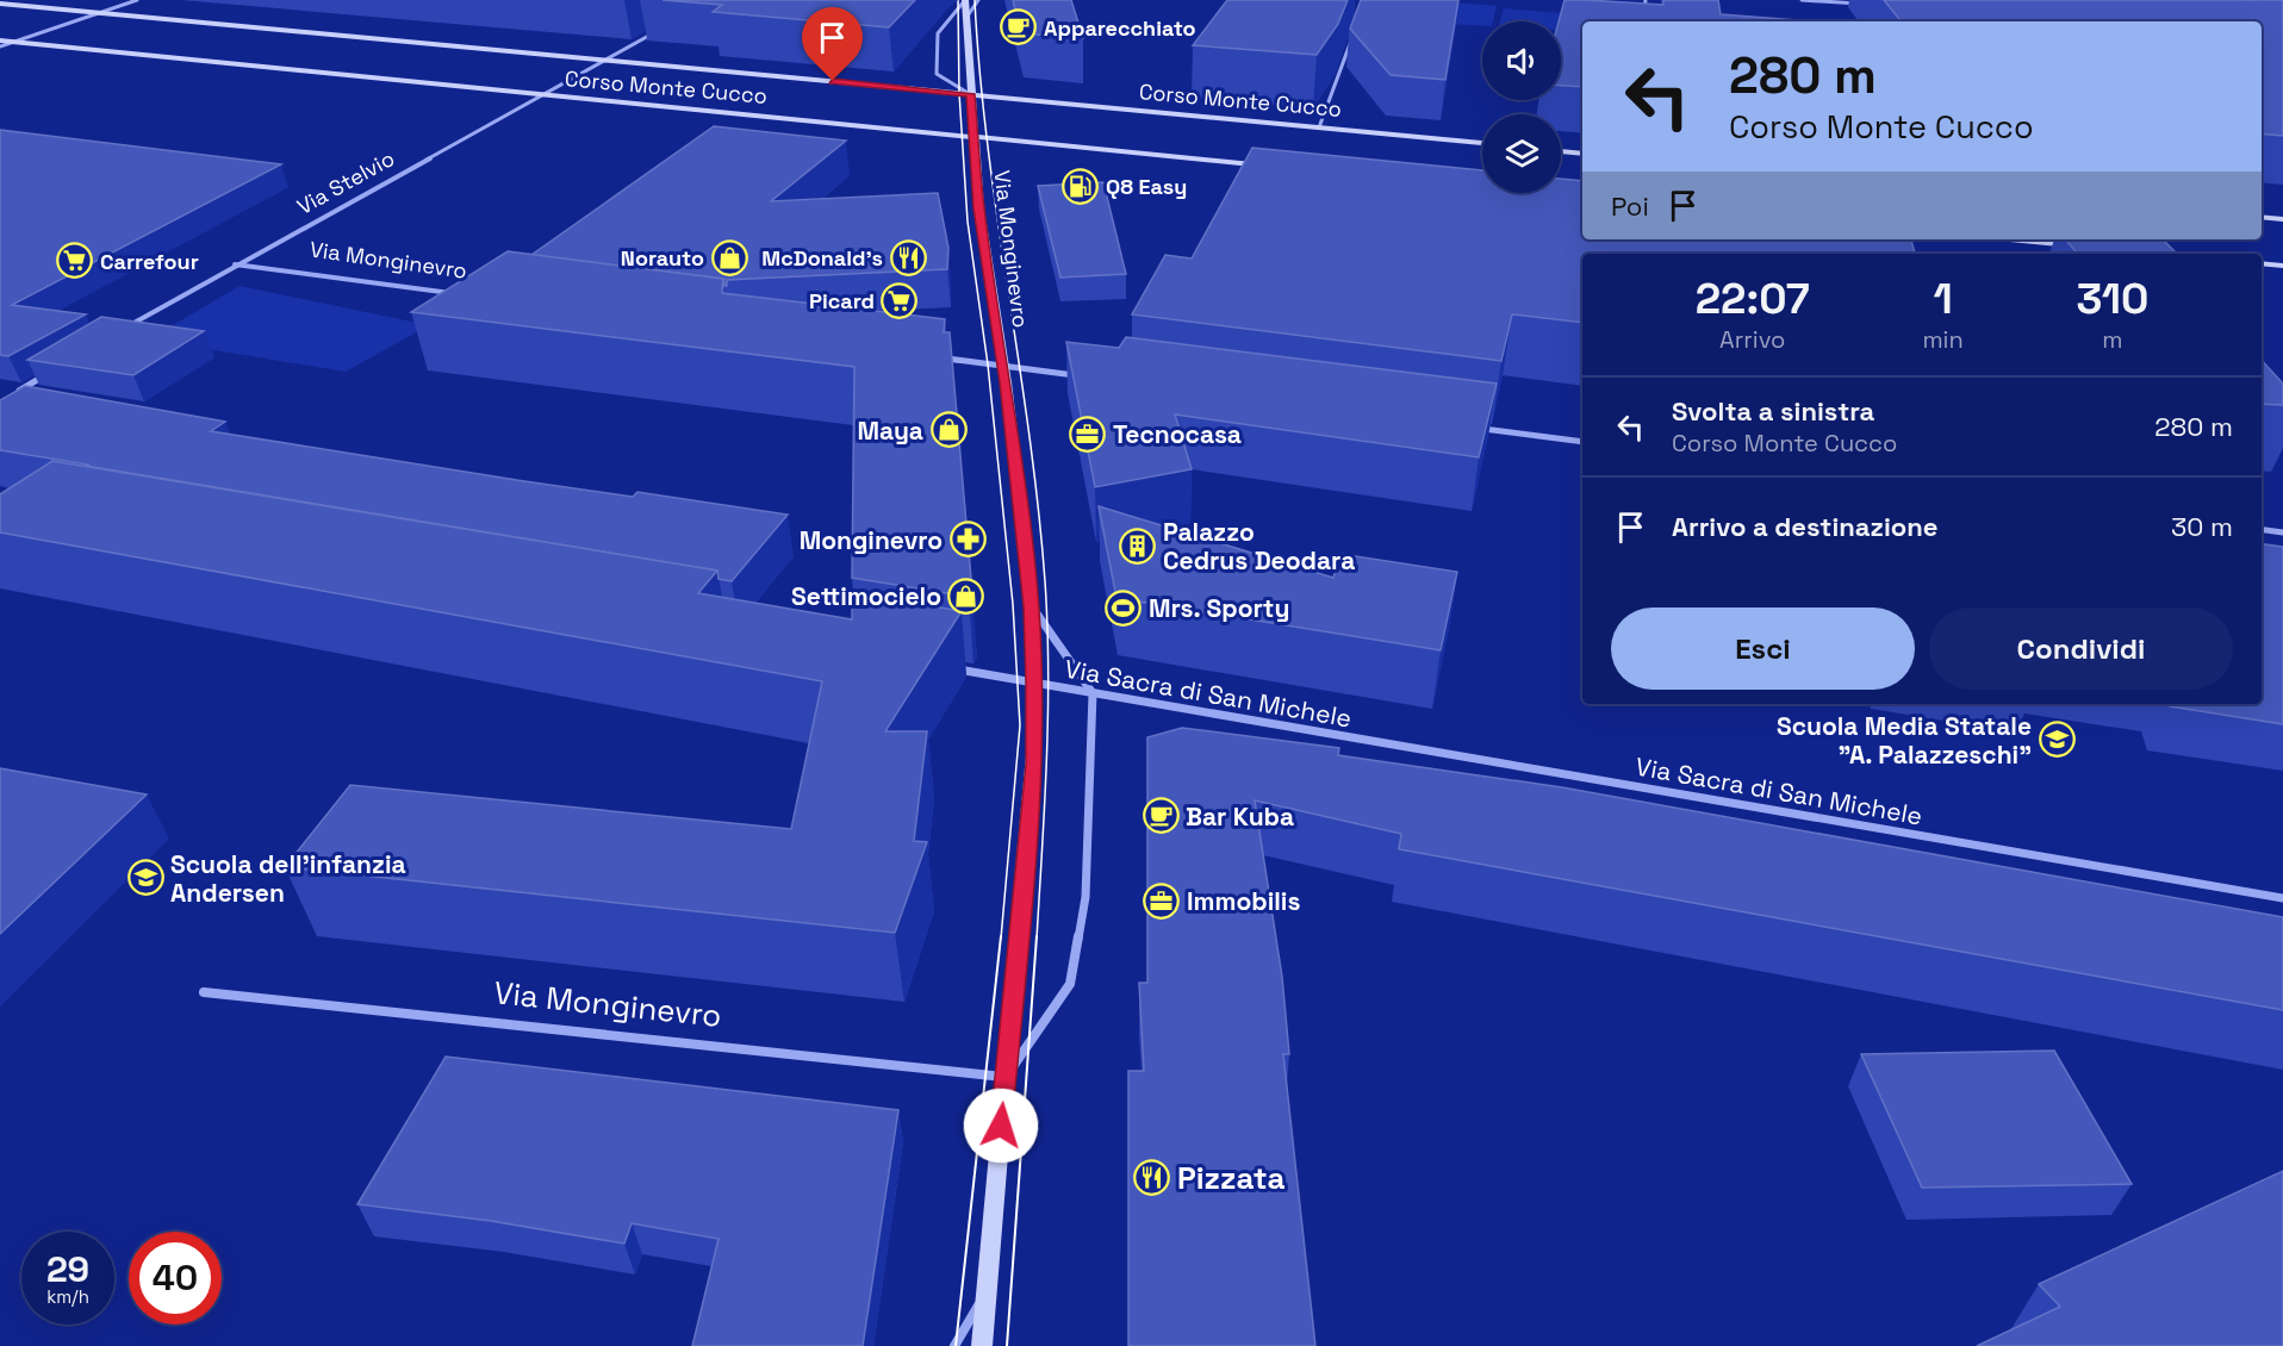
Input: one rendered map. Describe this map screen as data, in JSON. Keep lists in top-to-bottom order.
{
  "streets": {
    "street": [
      "Corso Monte Cucco",
      "Via Stelvio",
      "Via Monginevro",
      "Via Sacra di San Michele"
    ]
  },
  "crossings": [
    ["Corso Monte Cucco", "Via Stelvio"],
    ["Corso Monte Cucco", "Via Monginevro"],
    ["Via Stelvio", "Via Monginevro"],
    ["Via Monginevro", "Via Sacra di San Michele"]
  ],
  "places": {
    "cafe": ["Apparecchiato", "Bar Kuba"],
    "fuel station": ["Q8 Easy"],
    "shop": ["Norauto", "Maya", "Settimocielo"],
    "restaurant": ["McDonald's", "Pizzata"],
    "supermarket": ["Carrefour", "Picard"],
    "office": ["Tecnocasa", "Immobilis"],
    "pharmacy": ["Monginevro"],
    "building": ["Palazzo Cedrus Deodara"],
    "sports": ["Mrs. Sporty"],
    "school or university": ["Scuola Media Statale \"A. Palazzeschi\"", "Scuola dell'infanzia Andersen"]
  },
  "page": {
    "turn": ["280 m", "Corso Monte Cucco"],
    "then": "Poi",
    "eta": [
      "22:07",
      "Arrivo",
      "1",
      "min",
      "310",
      "m"
    ],
    "list": [
      {
        "name": "Svolta a sinistra",
        "note": "Corso Monte Cucco",
        "value": "280 m"
      },
      {
        "name": "Arrivo a destinazione",
        "value": "30 m"
      }
    ],
    "buttons": ["Esci", "Condividi"],
    "speed": "29 km/h",
    "limit": "40"
  }
}
